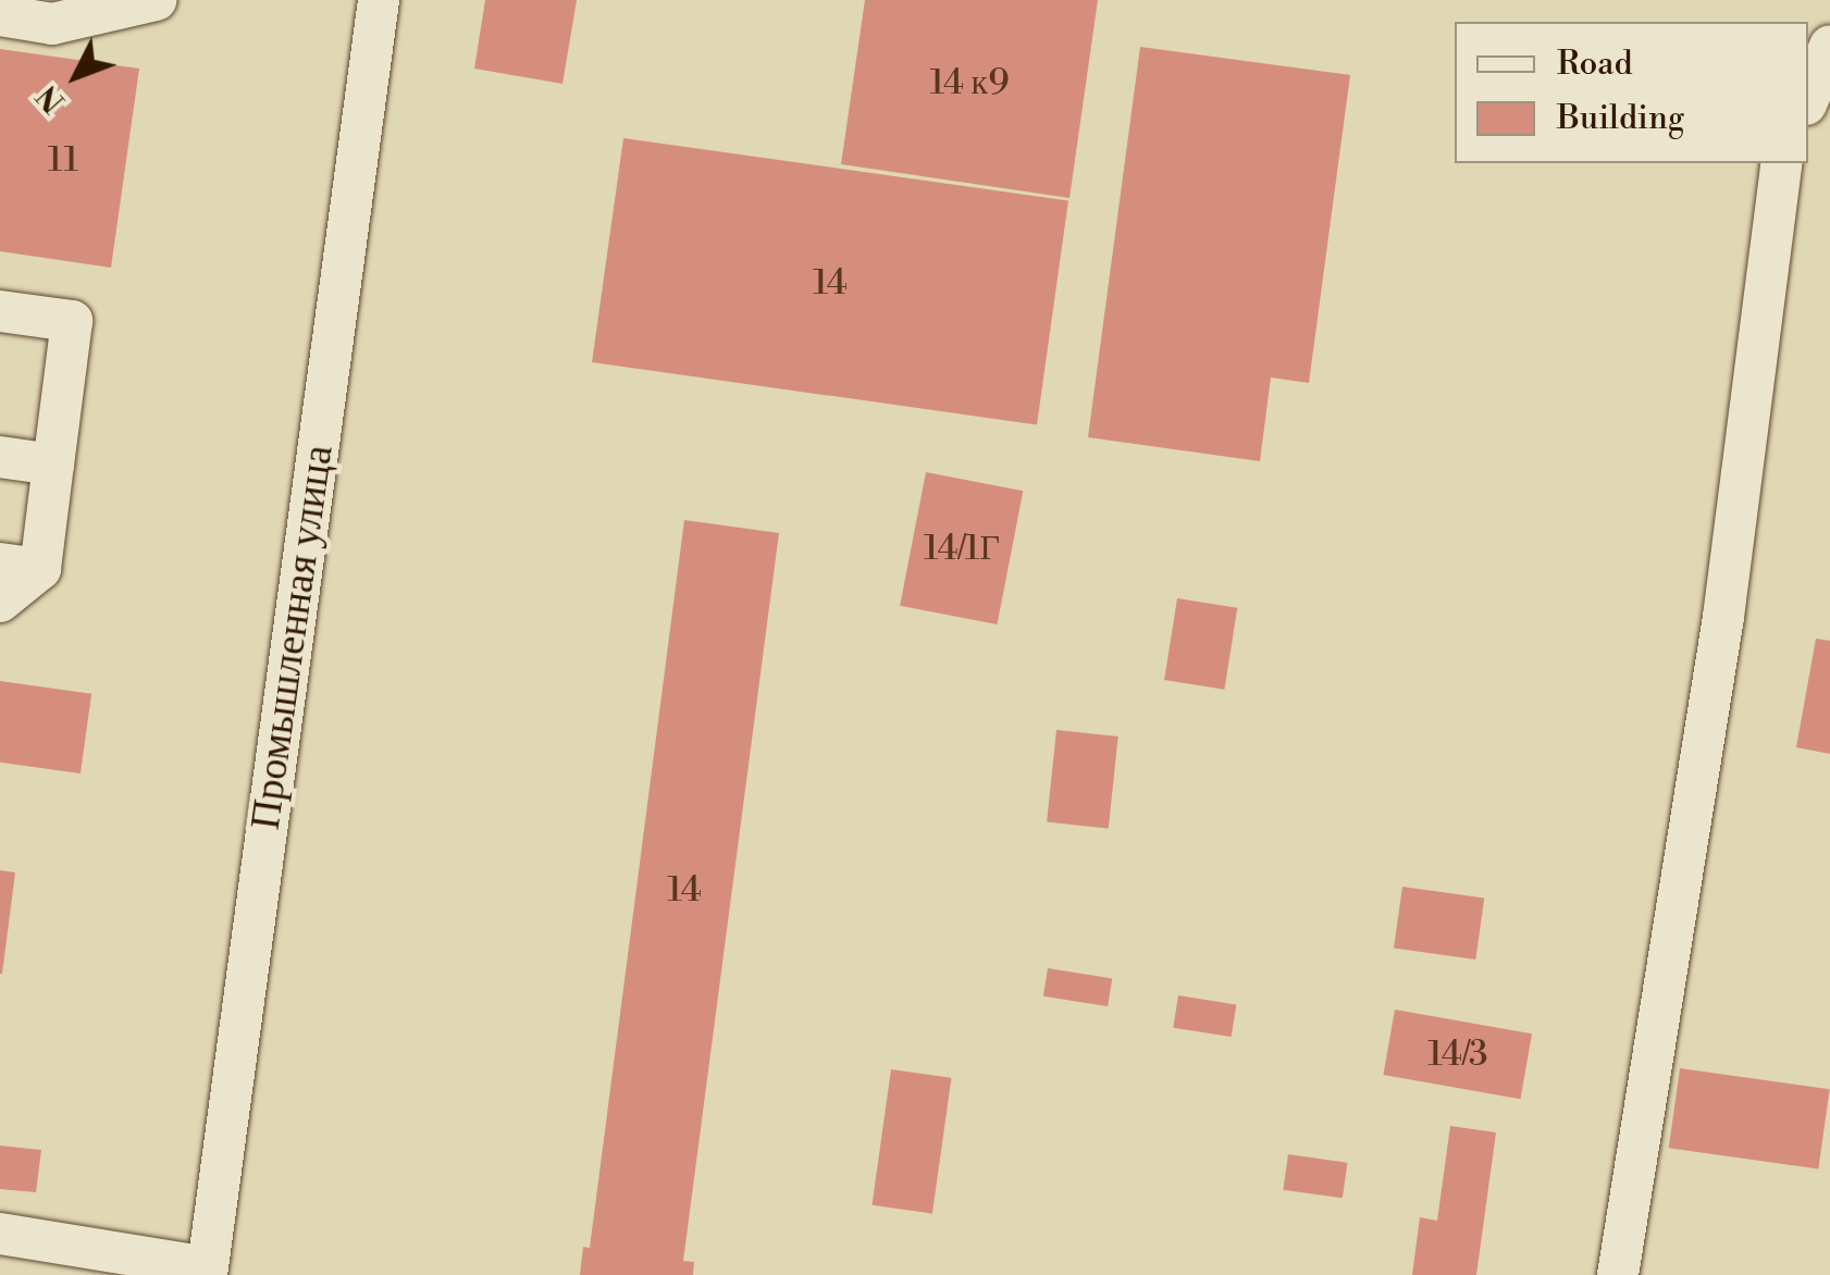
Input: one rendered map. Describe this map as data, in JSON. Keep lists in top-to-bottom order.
{
  "streets": {
    "street": ["Промышленная улица"]
  },
  "house_numbers": [
    "14 к9",
    "11",
    "14",
    "14/1Г",
    "14",
    "14/3"
  ],
  "legend": ["Road", "Building"],
  "north": "bottom left"
}
